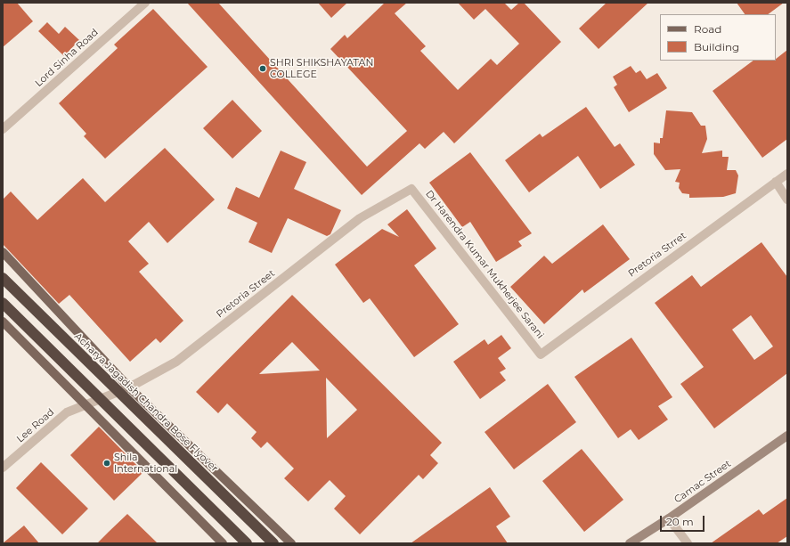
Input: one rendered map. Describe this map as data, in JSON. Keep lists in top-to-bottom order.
{
  "streets": {
    "highway": ["Acharya Jagadish Chandra Bose Flyover"],
    "main road": ["Camac Street"],
    "street": [
      "Lord Sinha Road",
      "Pretoria Strret",
      "Dr Harendra Kumar Mukherjee Sarani",
      "Pretoria Street",
      "Lee Road"
    ]
  },
  "crossings": [
    ["Pretoria Strret", "Dr Harendra Kumar Mukherjee Sarani"],
    ["Dr Harendra Kumar Mukherjee Sarani", "Pretoria Street"],
    ["Pretoria Street", "Lee Road"]
  ],
  "places": ["SHRI SHIKSHAYATAN COLLEGE", "Shila International"],
  "legend": ["Road", "Building"],
  "scale_bar": "20 m"
}
